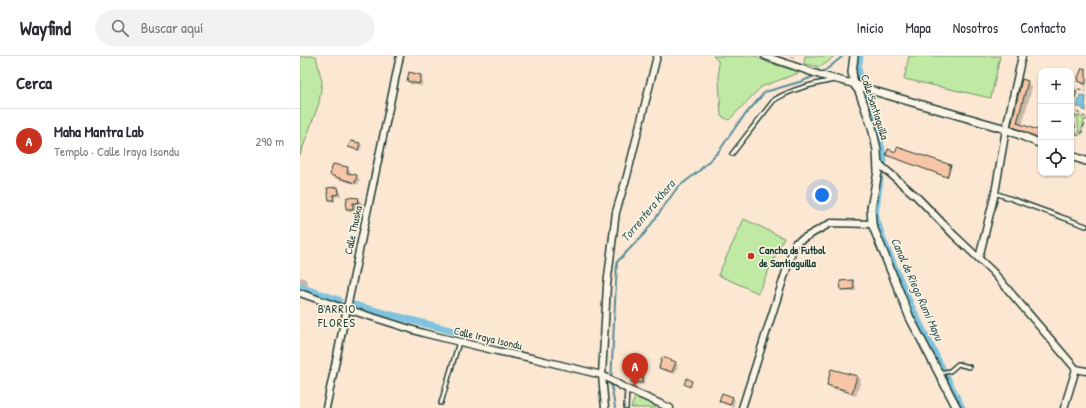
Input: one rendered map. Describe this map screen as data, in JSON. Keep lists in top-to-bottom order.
{
  "streets": {
    "street": ["Calle Santiaguilla", "Calle Thuska", "Calle Iraya Isondu"]
  },
  "crossings": [
    ["Calle Thuska", "Calle Iraya Isondu"]
  ],
  "districts": ["BARRIO FLORES"],
  "water": ["Torrentera Khora", "Canal de Riego Rumi Mayu"],
  "places": ["Cancha de Futbol de Santiaguilla"],
  "page": {
    "header": "Wayfind",
    "search": "Buscar aquí",
    "nav": [
      "Inicio",
      "Mapa",
      "Nosotros",
      "Contacto"
    ],
    "heading": "Cerca",
    "map_buttons": ["+", "−"],
    "list": [
      {
        "mark": "A",
        "name": "Maha Mantra Lab",
        "note": "Templo · Calle Iraya Isondu",
        "value": "290 m"
      }
    ],
    "pins": "A"
  }
}
